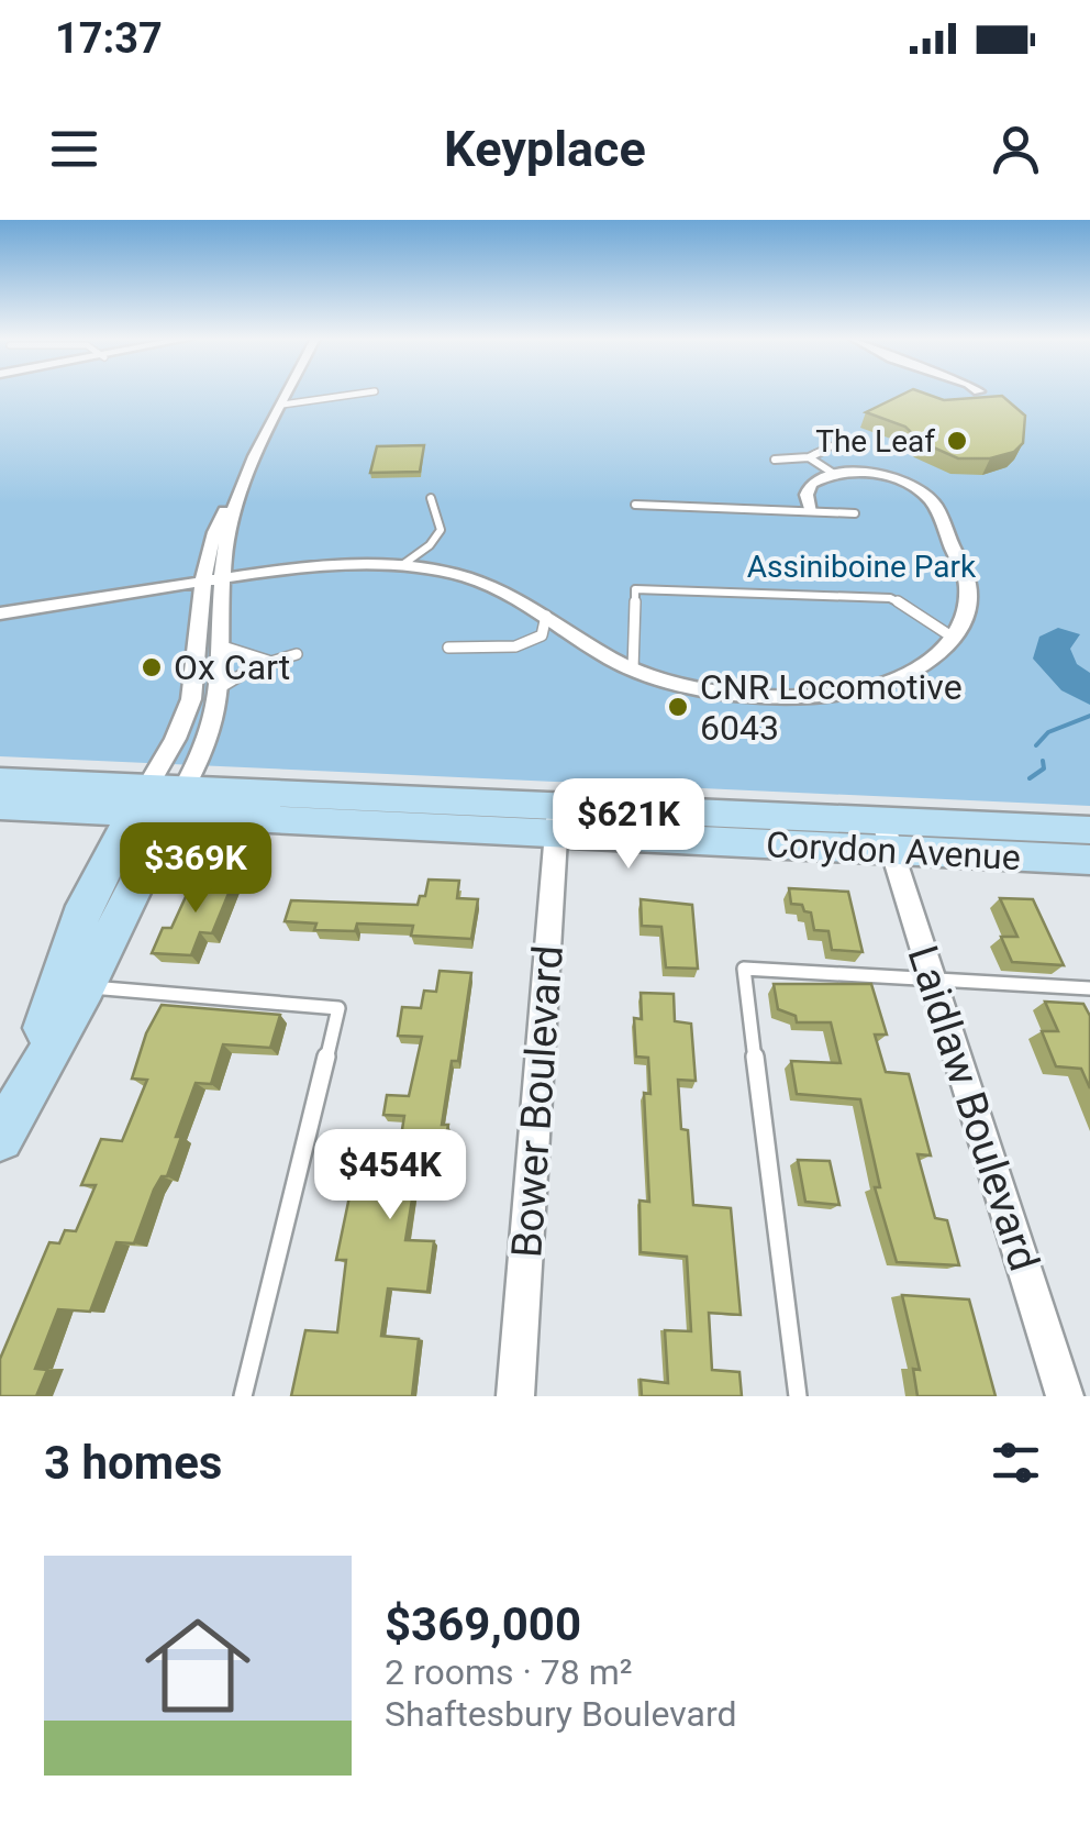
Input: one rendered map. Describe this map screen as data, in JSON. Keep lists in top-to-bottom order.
{
  "streets": {
    "main road": ["Corydon Avenue"],
    "street": ["Bower Boulevard", "Laidlaw Boulevard"]
  },
  "crossings": [
    ["Corydon Avenue", "Bower Boulevard"],
    ["Corydon Avenue", "Laidlaw Boulevard"]
  ],
  "parks": ["Assiniboine Park"],
  "places": ["The Leaf", "Ox Cart", "CNR Locomotive 6043"],
  "page": {
    "status": "17:37",
    "header": "Keyplace",
    "price": ["$621K", "$369K", "$454K"],
    "heading": "3 homes",
    "list": [
      {
        "name": "$369,000",
        "note": "2 rooms · 78 m² · Shaftesbury Boulevard"
      }
    ]
  }
}
